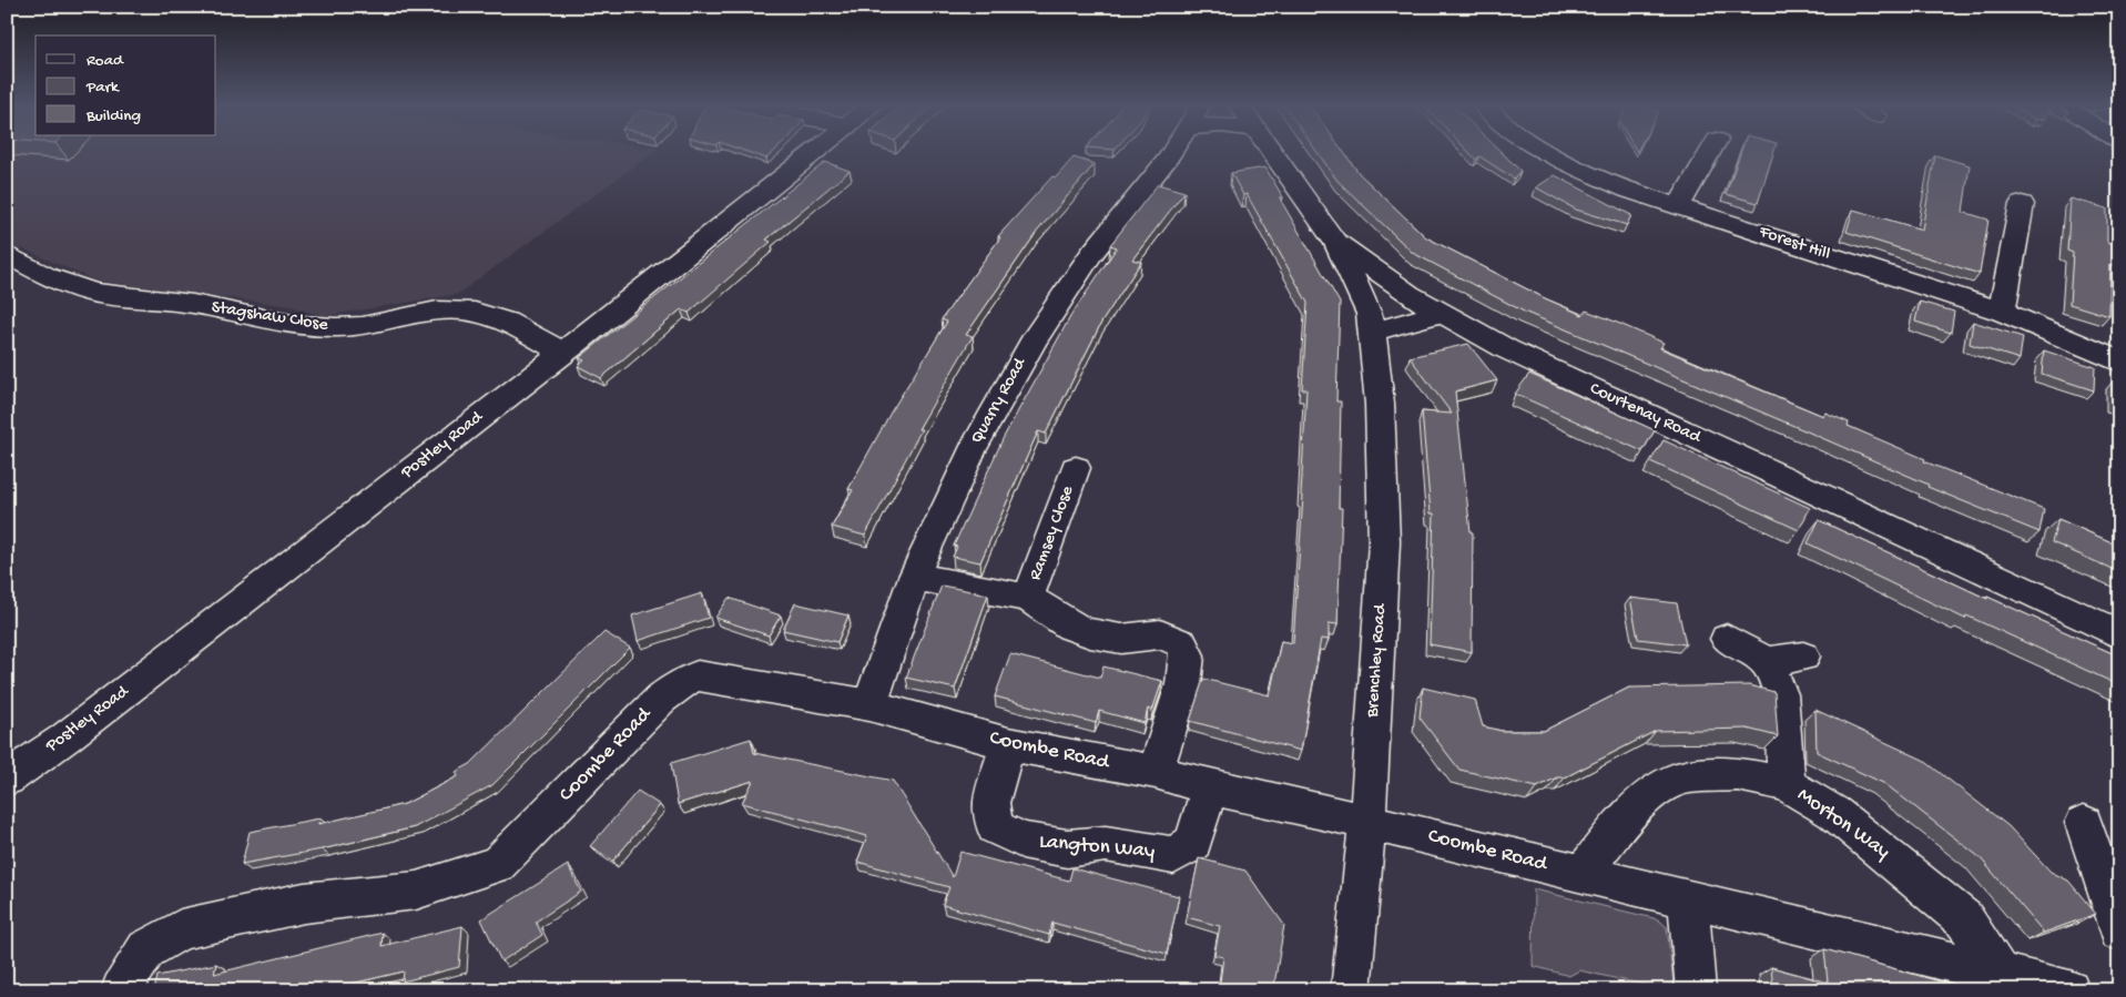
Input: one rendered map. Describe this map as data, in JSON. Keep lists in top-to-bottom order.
{
  "streets": {
    "street": [
      "Forest Hill",
      "Stagshaw Close",
      "Quarry Road",
      "Courtenay Road",
      "Postley Road",
      "Ramsey Close",
      "Brenchley Road",
      "Coombe Road",
      "Morton Way",
      "Langton Way"
    ]
  },
  "crossings": [
    ["Stagshaw Close", "Postley Road"],
    ["Quarry Road", "Coombe Road"],
    ["Courtenay Road", "Brenchley Road"],
    ["Brenchley Road", "Coombe Road"],
    ["Coombe Road", "Morton Way"],
    ["Coombe Road", "Langton Way"]
  ],
  "legend": ["Road", "Park", "Building"]
}
